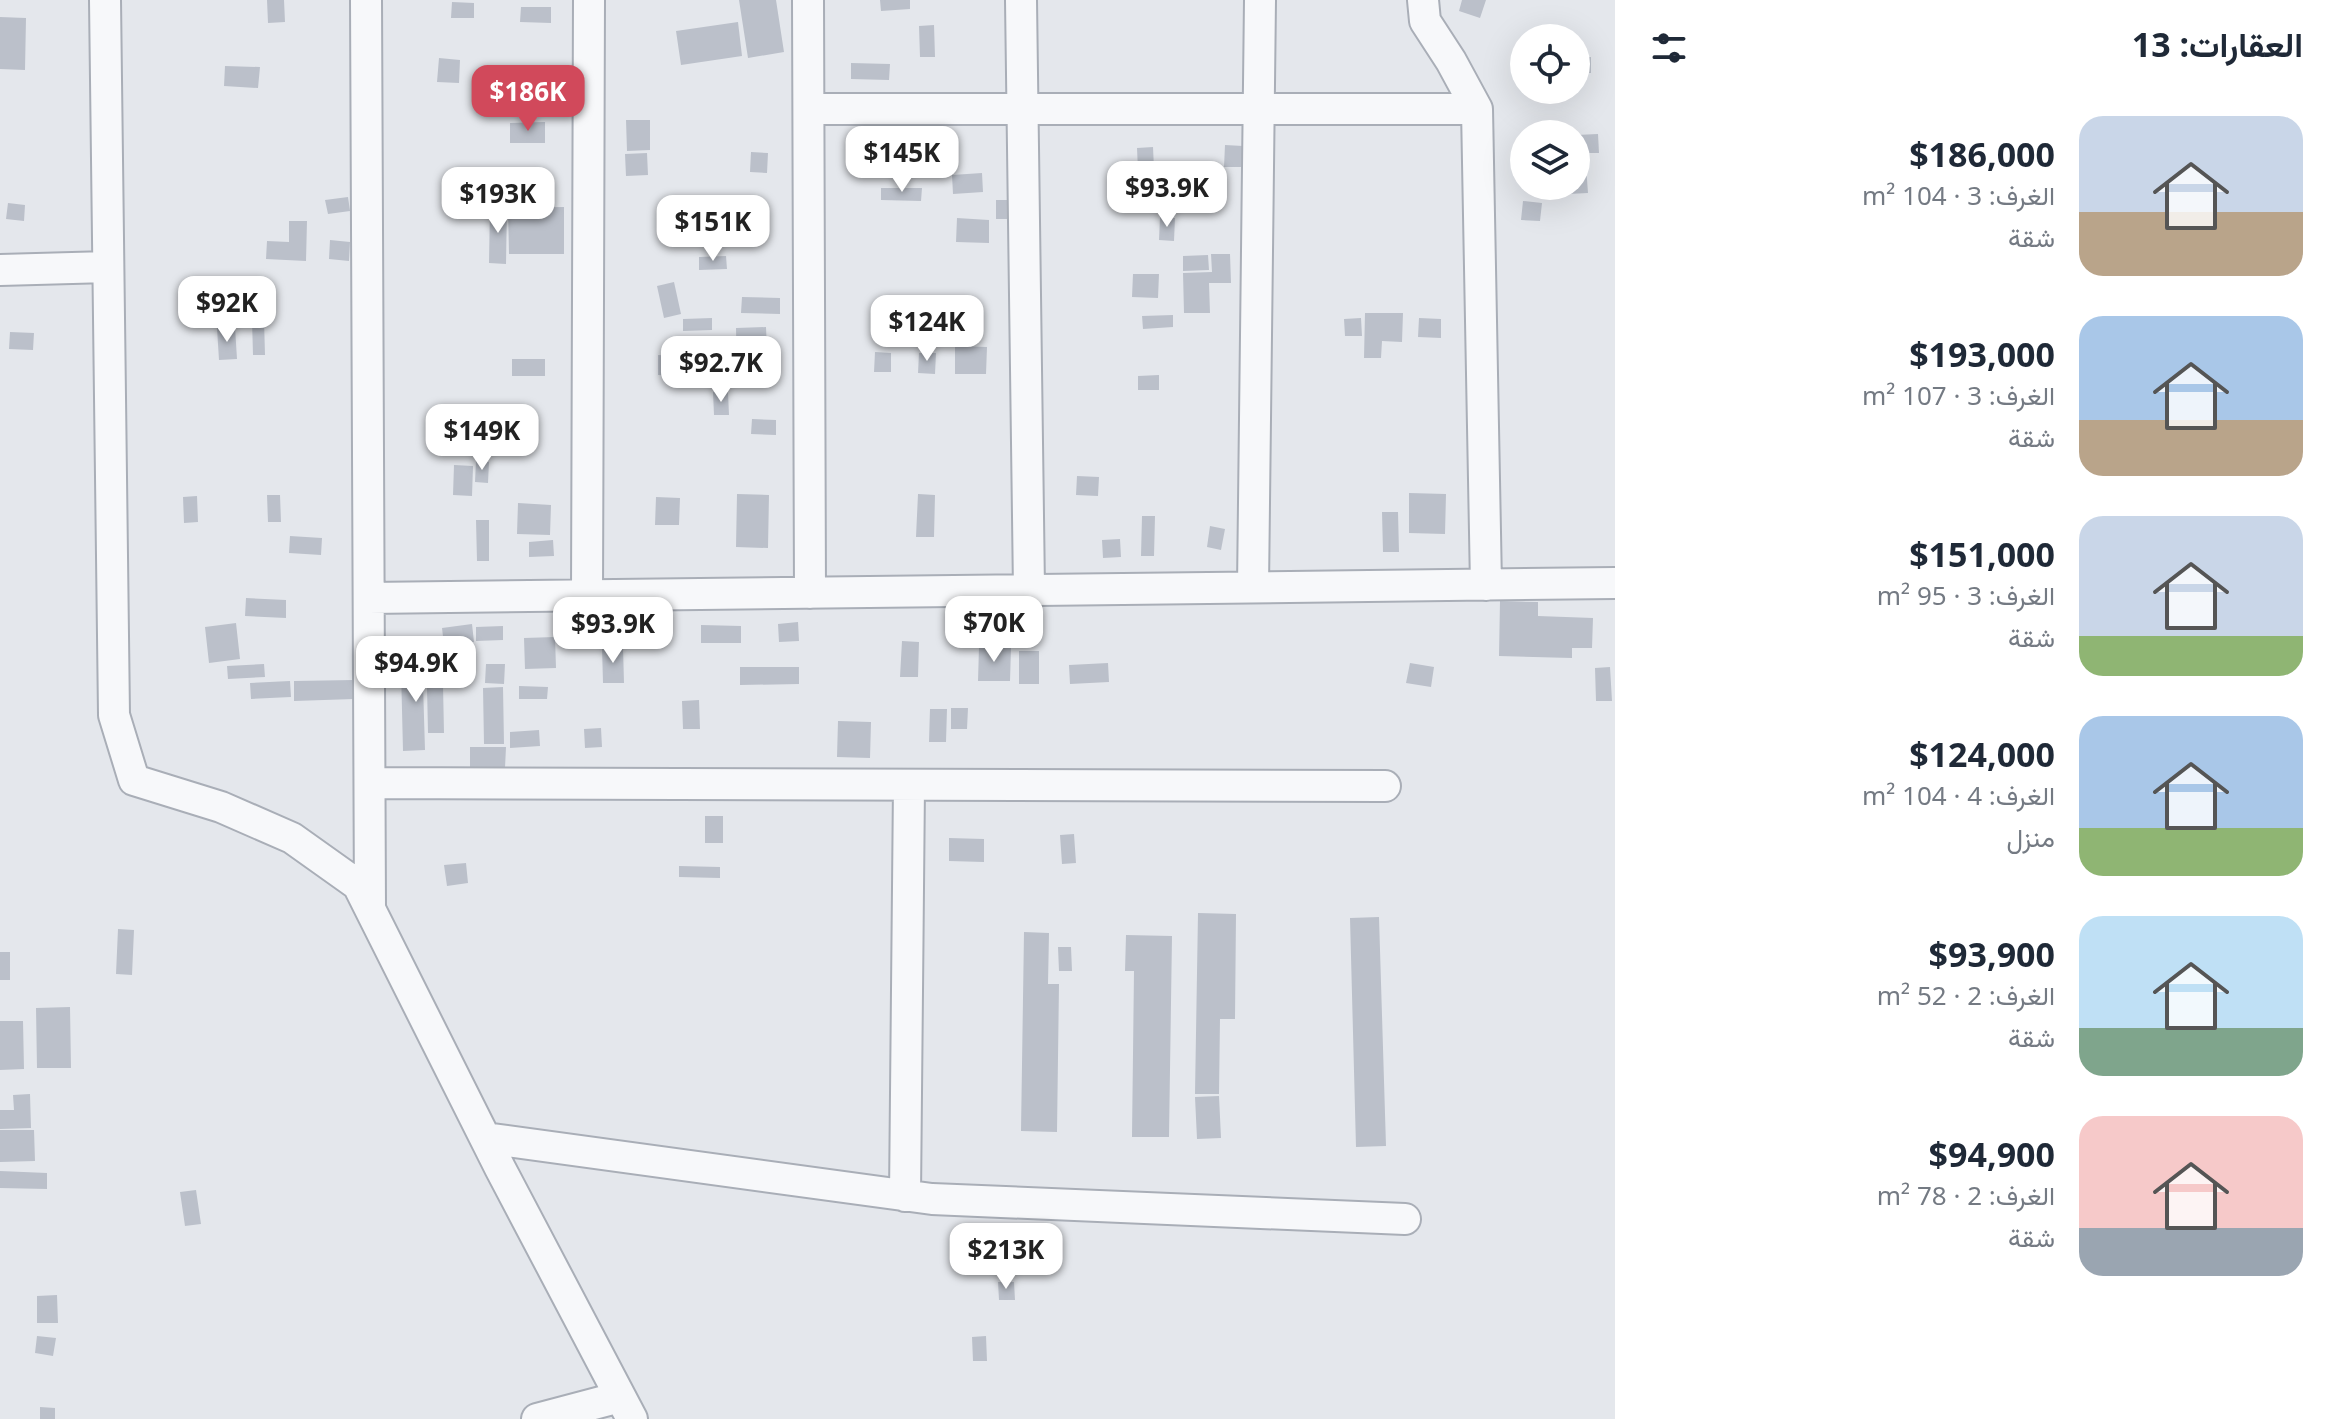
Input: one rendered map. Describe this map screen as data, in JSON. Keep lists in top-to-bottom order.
{
  "page": {
    "heading": "العقارات: 13",
    "price": [
      "$186K",
      "$145K",
      "$93.9K",
      "$193K",
      "$151K",
      "$92K",
      "$124K",
      "$92.7K",
      "$149K",
      "$70K",
      "$93.9K",
      "$94.9K",
      "$213K"
    ],
    "list": [
      {
        "name": "$186,000",
        "note": "الغرف: 3 · 104 m² · شقة"
      },
      {
        "name": "$193,000",
        "note": "الغرف: 3 · 107 m² · شقة"
      },
      {
        "name": "$151,000",
        "note": "الغرف: 3 · 95 m² · شقة"
      },
      {
        "name": "$124,000",
        "note": "الغرف: 4 · 104 m² · منزل"
      },
      {
        "name": "$93,900",
        "note": "الغرف: 2 · 52 m² · شقة"
      },
      {
        "name": "$94,900",
        "note": "الغرف: 2 · 78 m² · شقة"
      }
    ]
  }
}
